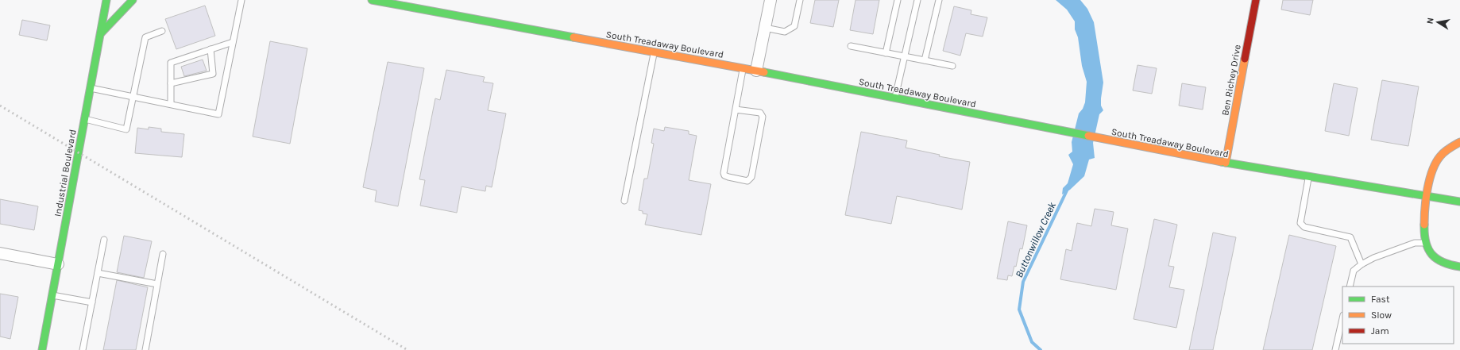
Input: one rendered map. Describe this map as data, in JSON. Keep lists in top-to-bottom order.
{
  "streets": {
    "main road": ["South Treadaway Boulevard", "Ben Richey Drive", "Industrial Boulevard"]
  },
  "crossings": [
    ["South Treadaway Boulevard", "Ben Richey Drive"]
  ],
  "water": ["Buttonwillow Creek"],
  "legend": ["Fast", "Slow", "Jam"],
  "north": "left"
}
